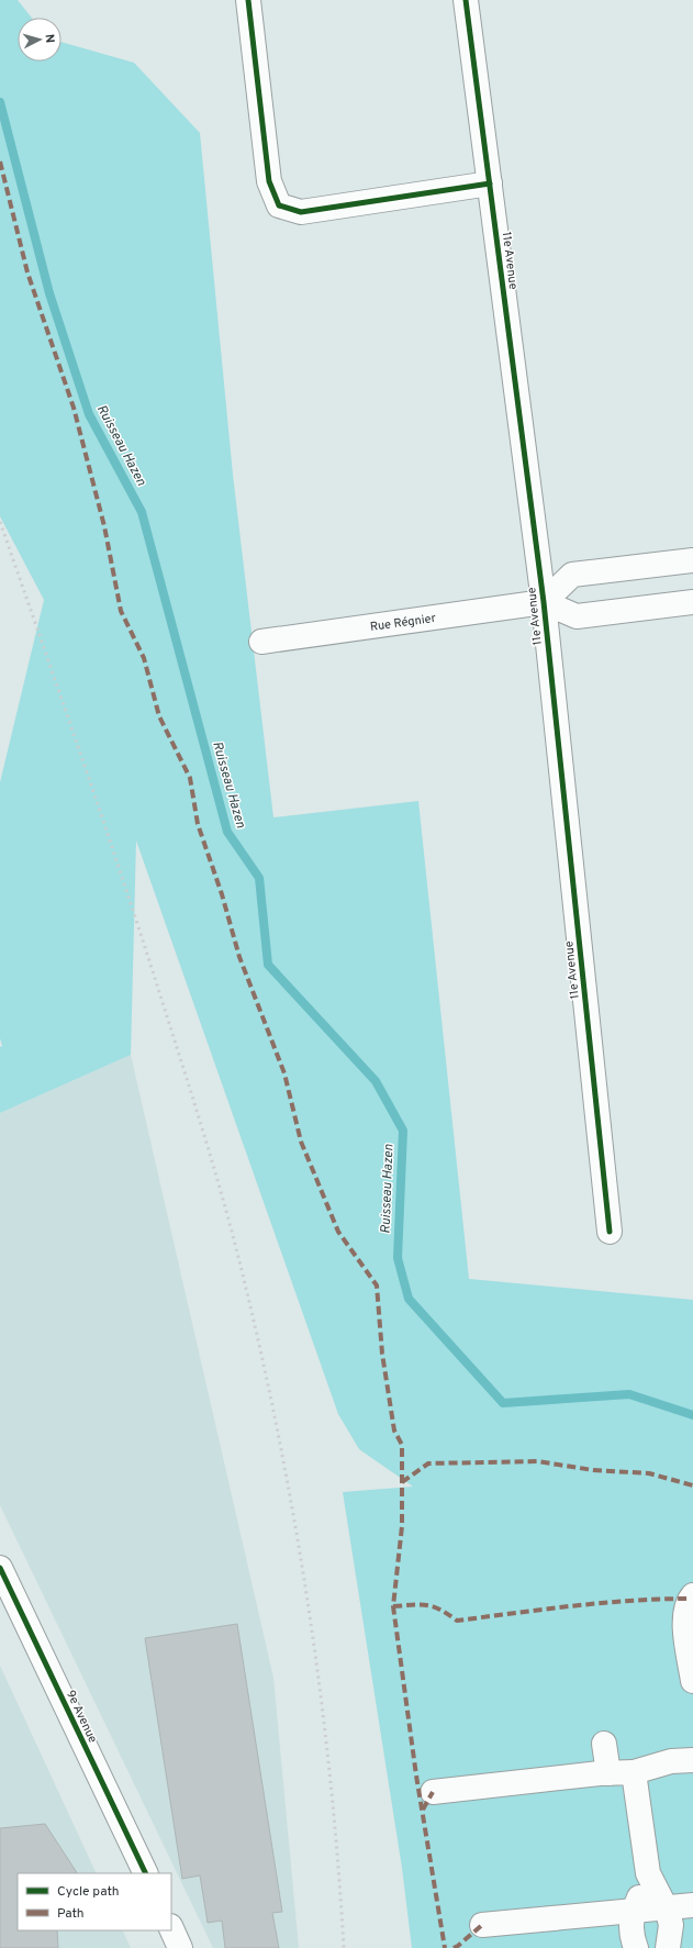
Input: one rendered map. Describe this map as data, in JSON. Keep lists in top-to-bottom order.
{
  "streets": {
    "street": ["11e Avenue", "Rue Régnier", "9e Avenue"]
  },
  "crossings": [
    ["11e Avenue", "Rue Régnier"]
  ],
  "water": ["Ruisseau Hazen"],
  "legend": ["Cycle path", "Path"],
  "north": "right"
}
